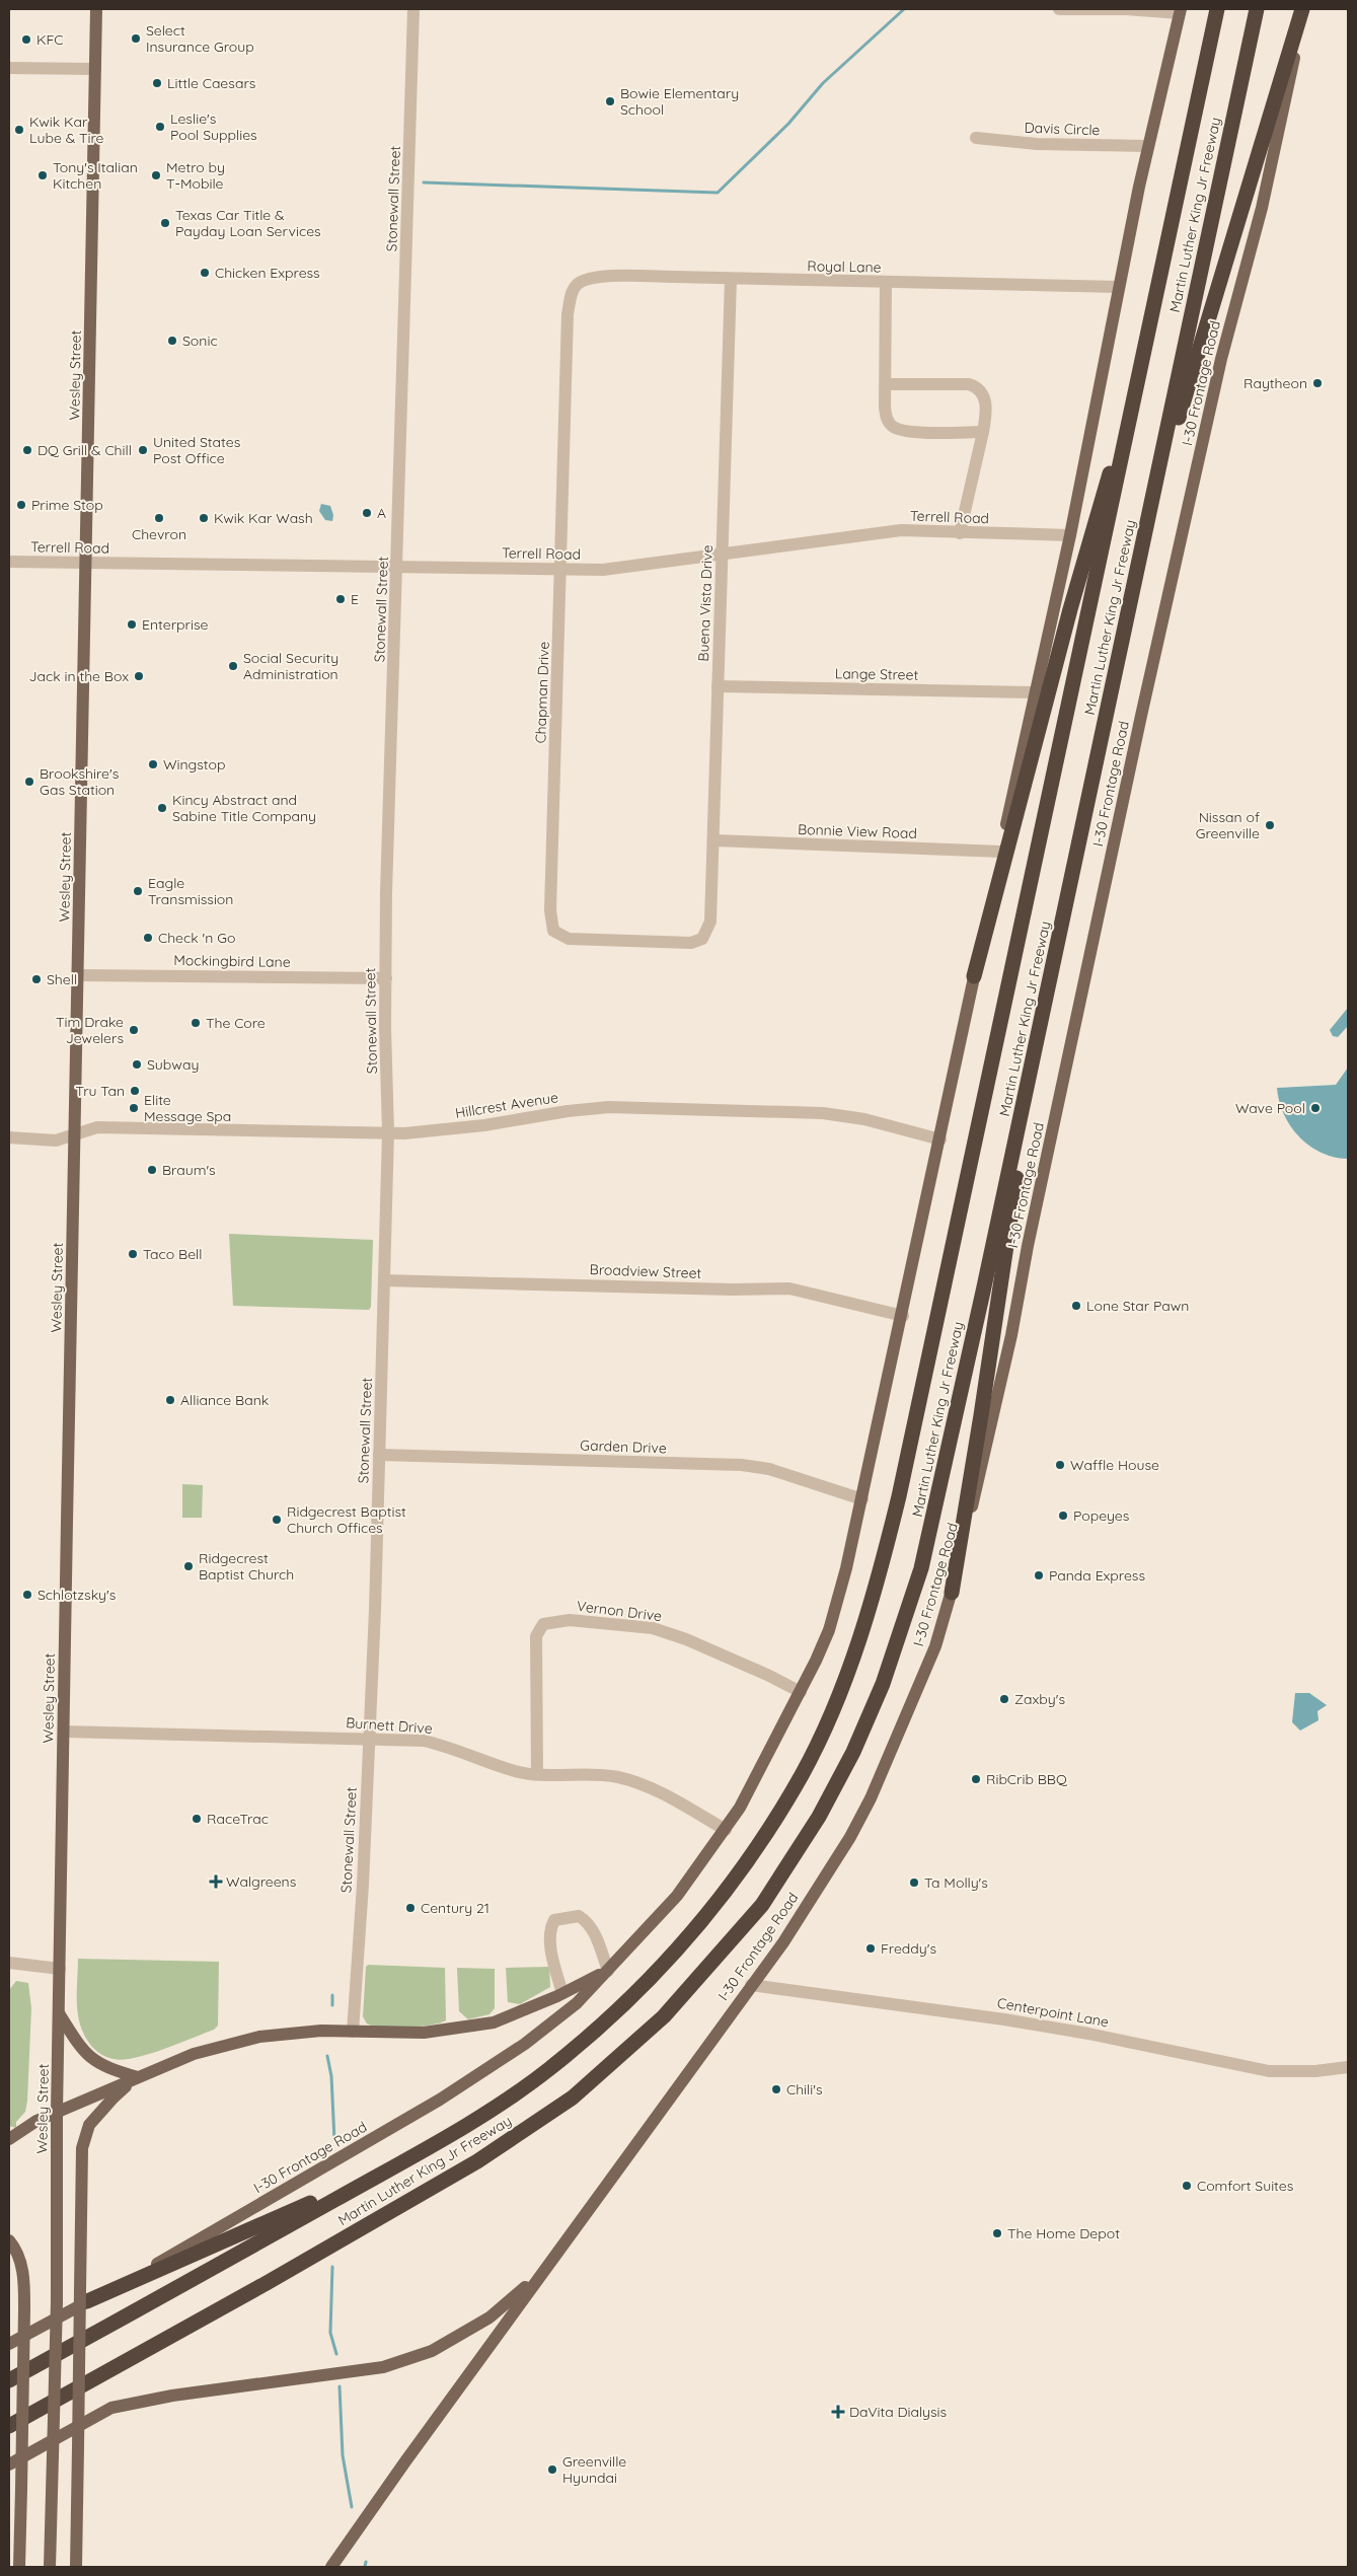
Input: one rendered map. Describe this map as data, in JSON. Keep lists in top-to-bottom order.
{
  "streets": {
    "highway": ["Martin Luther King Jr Freeway"],
    "main road": ["Wesley Street", "I-30 Frontage Road"],
    "street": [
      "Davis Circle",
      "Stonewall Street",
      "Royal Lane",
      "Terrell Road",
      "Buena Vista Drive",
      "Lange Street",
      "Chapman Drive",
      "Bonnie View Road",
      "Mockingbird Lane",
      "Hillcrest Avenue",
      "Broadview Street",
      "Garden Drive",
      "Vernon Drive",
      "Burnett Drive",
      "Centerpoint Lane"
    ]
  },
  "crossings": [
    ["Davis Circle", "I-30 Frontage Road"],
    ["Stonewall Street", "I-30 Frontage Road"],
    ["Stonewall Street", "Terrell Road"],
    ["Stonewall Street", "Mockingbird Lane"],
    ["Stonewall Street", "Hillcrest Avenue"],
    ["Stonewall Street", "Broadview Street"],
    ["Stonewall Street", "Garden Drive"],
    ["Stonewall Street", "Burnett Drive"],
    ["Royal Lane", "I-30 Frontage Road"],
    ["Royal Lane", "Buena Vista Drive"],
    ["Royal Lane", "Chapman Drive"],
    ["Wesley Street", "I-30 Frontage Road"],
    ["Wesley Street", "Terrell Road"],
    ["Wesley Street", "Mockingbird Lane"],
    ["Wesley Street", "Hillcrest Avenue"],
    ["Wesley Street", "Burnett Drive"],
    ["I-30 Frontage Road", "Terrell Road"],
    ["I-30 Frontage Road", "Lange Street"],
    ["I-30 Frontage Road", "Bonnie View Road"],
    ["I-30 Frontage Road", "Hillcrest Avenue"],
    ["I-30 Frontage Road", "Broadview Street"],
    ["I-30 Frontage Road", "Garden Drive"],
    ["I-30 Frontage Road", "Vernon Drive"],
    ["I-30 Frontage Road", "Burnett Drive"],
    ["I-30 Frontage Road", "Centerpoint Lane"],
    ["Terrell Road", "Buena Vista Drive"],
    ["Terrell Road", "Chapman Drive"],
    ["Buena Vista Drive", "Lange Street"],
    ["Buena Vista Drive", "Chapman Drive"],
    ["Buena Vista Drive", "Bonnie View Road"],
    ["Vernon Drive", "Burnett Drive"]
  ],
  "places": {
    "other": [
      "Select Insurance Group",
      "KFC",
      "Little Caesars",
      "Bowie Elementary School",
      "Leslie's Pool Supplies",
      "Kwik Kar Lube & Tire",
      "Tony's Italian Kitchen",
      "Metro by T-Mobile",
      "Texas Car Title & Payday Loan Services",
      "Chicken Express",
      "Sonic",
      "Raytheon",
      "DQ Grill & Chill",
      "United States Post Office",
      "Prime Stop",
      "A",
      "Chevron",
      "Kwik Kar Wash",
      "E",
      "Enterprise",
      "Social Security Administration",
      "Jack in the Box",
      "Wingstop",
      "Brookshire's Gas Station",
      "Kincy Abstract and Sabine Title Company",
      "Nissan of Greenville",
      "Eagle Transmission",
      "Check 'n Go",
      "Shell",
      "The Core",
      "Tim Drake Jewelers",
      "Subway",
      "Tru Tan",
      "Elite Message Spa",
      "Wave Pool",
      "Braum's",
      "Taco Bell",
      "Lone Star Pawn",
      "Alliance Bank",
      "Waffle House",
      "Popeyes",
      "Ridgecrest Baptist Church Offices",
      "Ridgecrest Baptist Church",
      "Panda Express",
      "Schlotzsky's",
      "Zaxby's",
      "RibCrib BBQ",
      "RaceTrac",
      "Ta Molly's",
      "Century 21",
      "Freddy's",
      "Chili's",
      "Comfort Suites",
      "The Home Depot",
      "Greenville Hyundai"
    ],
    "health": ["Walgreens", "DaVita Dialysis"]
  }
}
